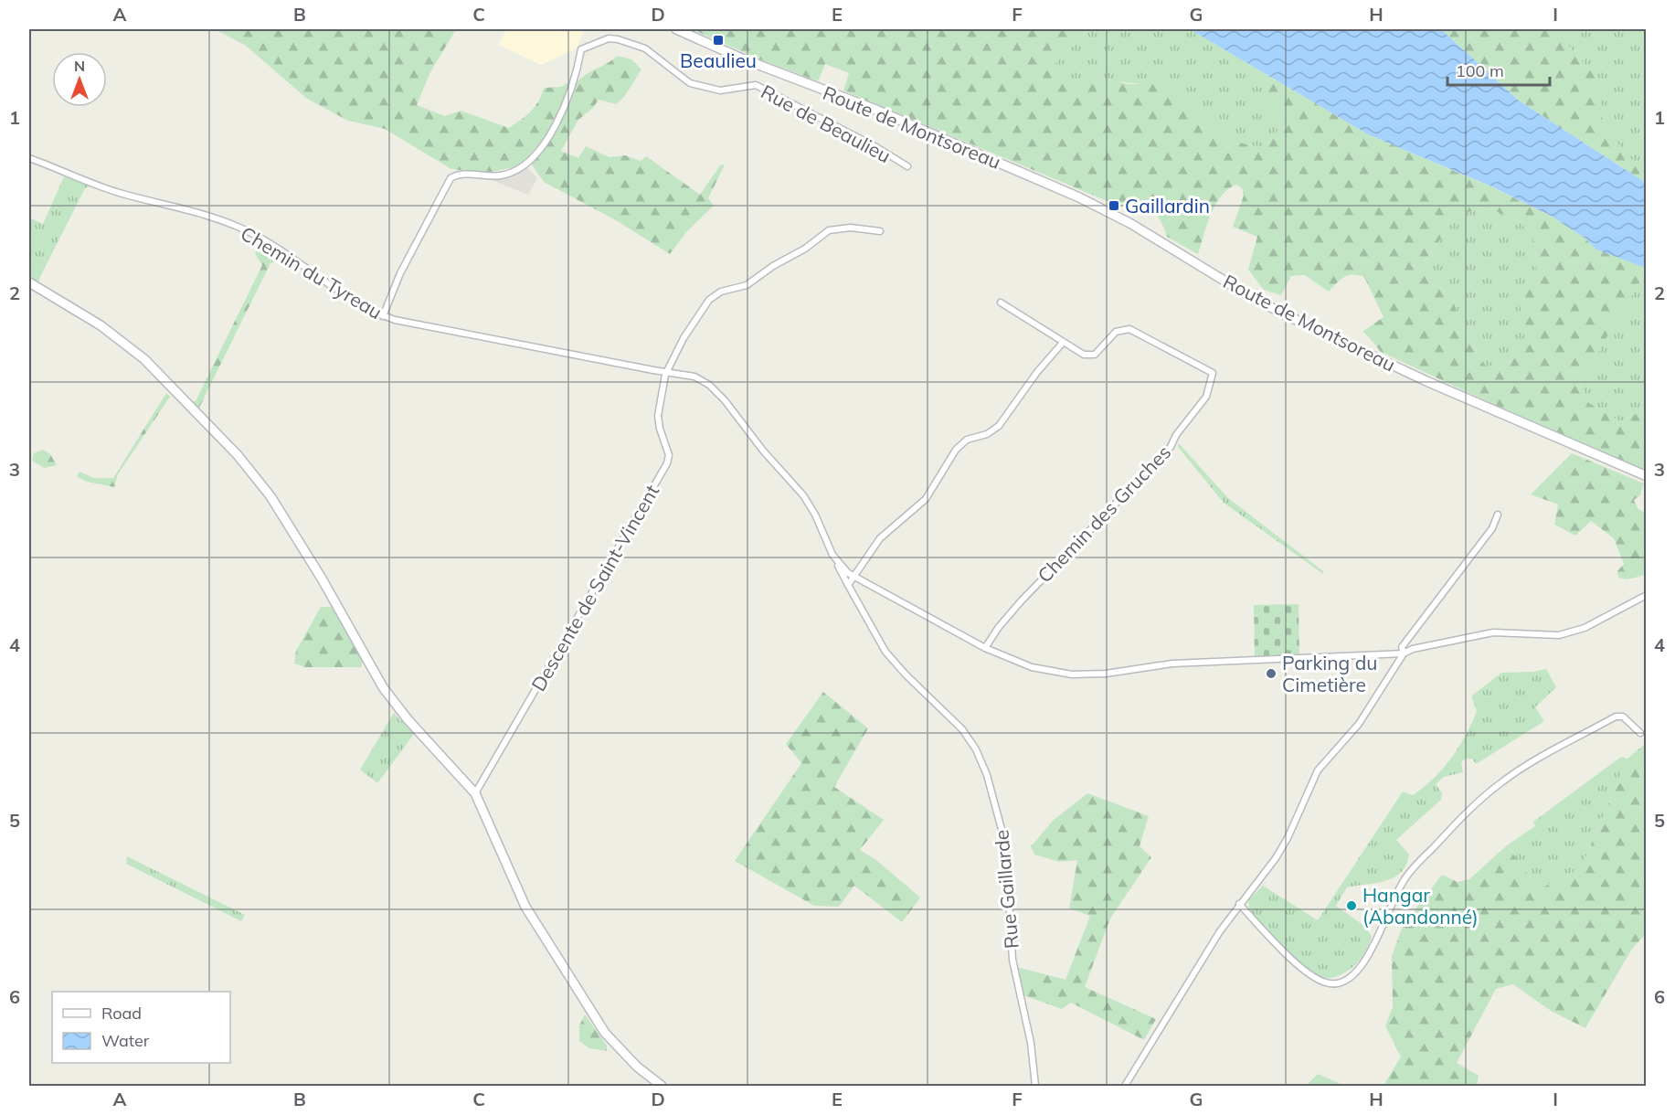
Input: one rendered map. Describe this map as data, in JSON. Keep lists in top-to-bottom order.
{
  "streets": {
    "main road": ["Route de Montsoreau"],
    "street": [
      "Rue de Beaulieu",
      "Chemin du Tyreau",
      "Chemin des Gruches",
      "Descente de Saint-Vincent",
      "Rue Gaillarde"
    ]
  },
  "crossings": [
    ["Rue de Beaulieu", "Chemin du Tyreau"],
    ["Chemin du Tyreau", "Descente de Saint-Vincent"],
    ["Chemin du Tyreau", "Rue Gaillarde"]
  ],
  "places": {
    "transit": ["Beaulieu", "Gaillardin"],
    "other": ["Parking du Cimetière", "Hangar (Abandonné)"]
  },
  "legend": ["Road", "Water"],
  "scale_bar": "100 m",
  "north": "top",
  "grid": {
    "columns": [
      "A",
      "B",
      "C",
      "D",
      "E",
      "F",
      "G",
      "H",
      "I"
    ],
    "rows": [
      "1",
      "2",
      "3",
      "4",
      "5",
      "6"
    ]
  }
}
